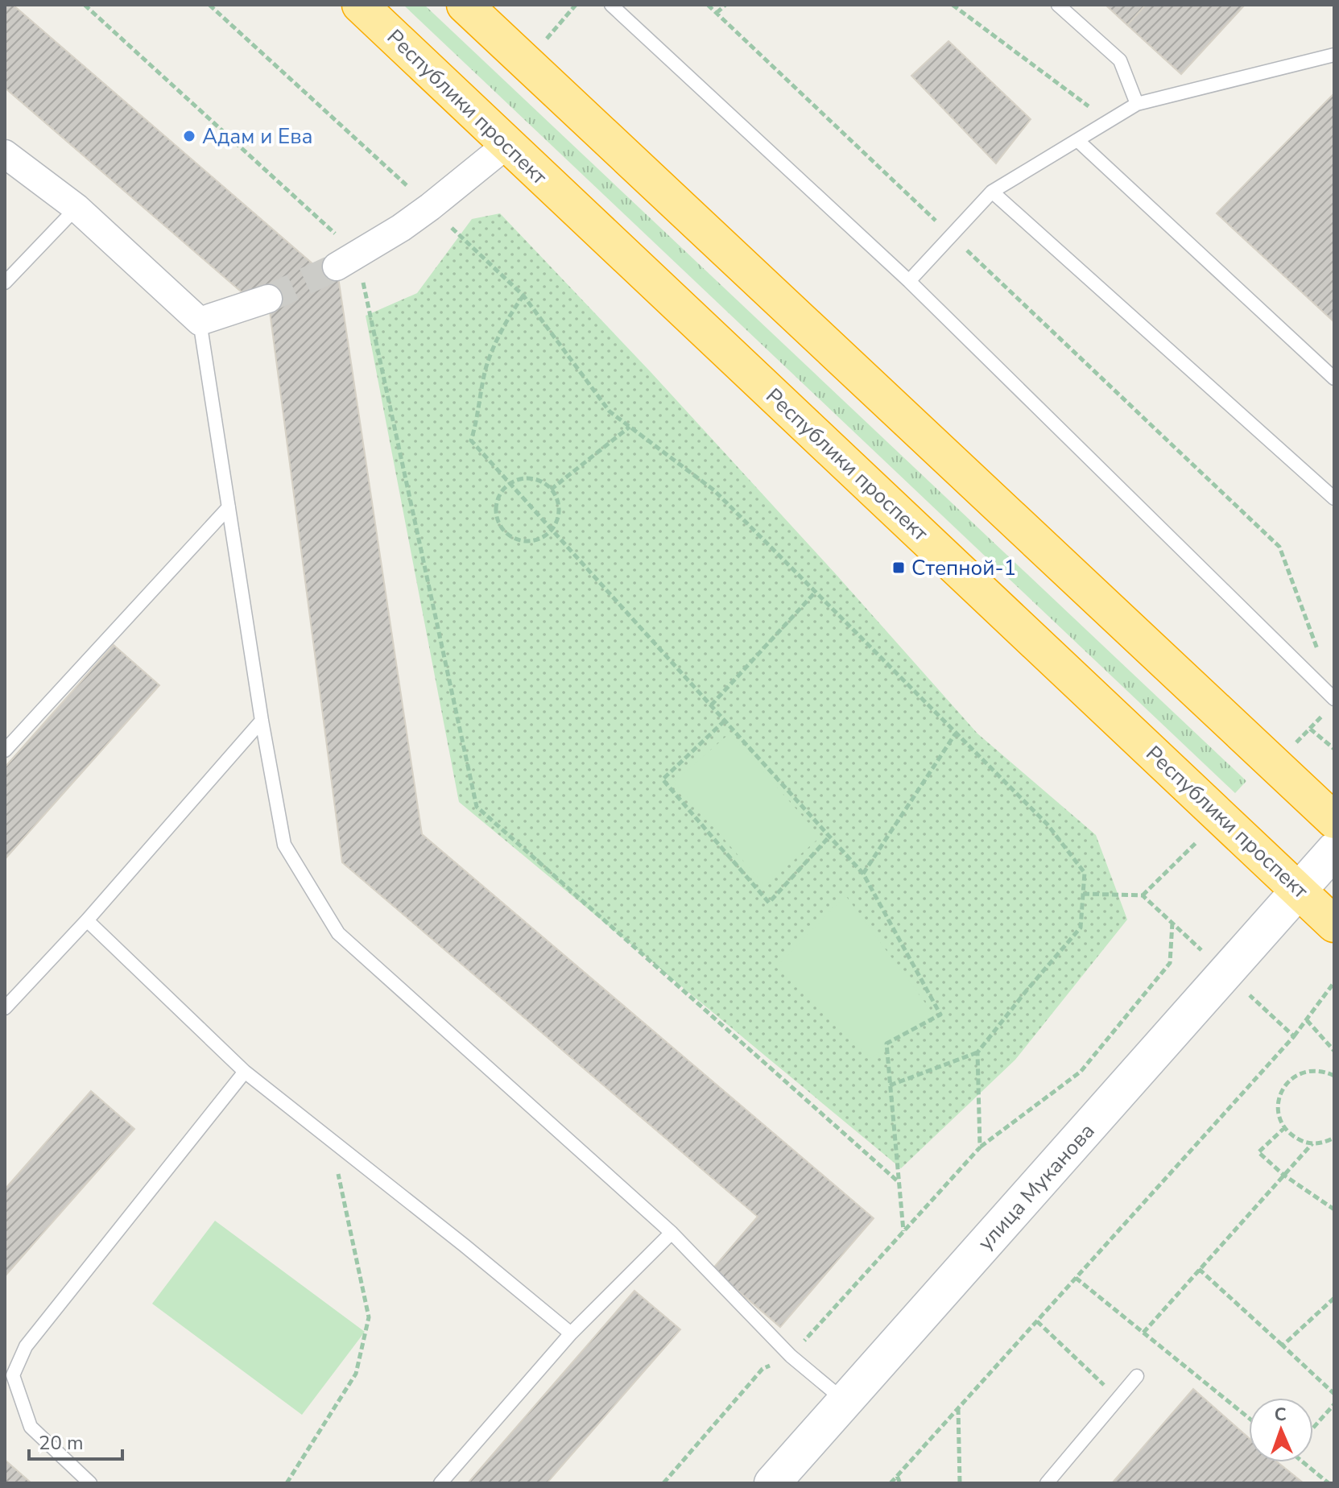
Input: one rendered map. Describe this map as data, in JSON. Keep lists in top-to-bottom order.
{
  "streets": {
    "highway": ["Республики проспект"],
    "main road": ["улица Муканова"]
  },
  "crossings": [
    ["Республики проспект", "улица Муканова"]
  ],
  "places": {
    "other": ["Адам и Ева"],
    "transit": ["Степной-1"]
  },
  "scale_bar": "20 m",
  "north": "top"
}
